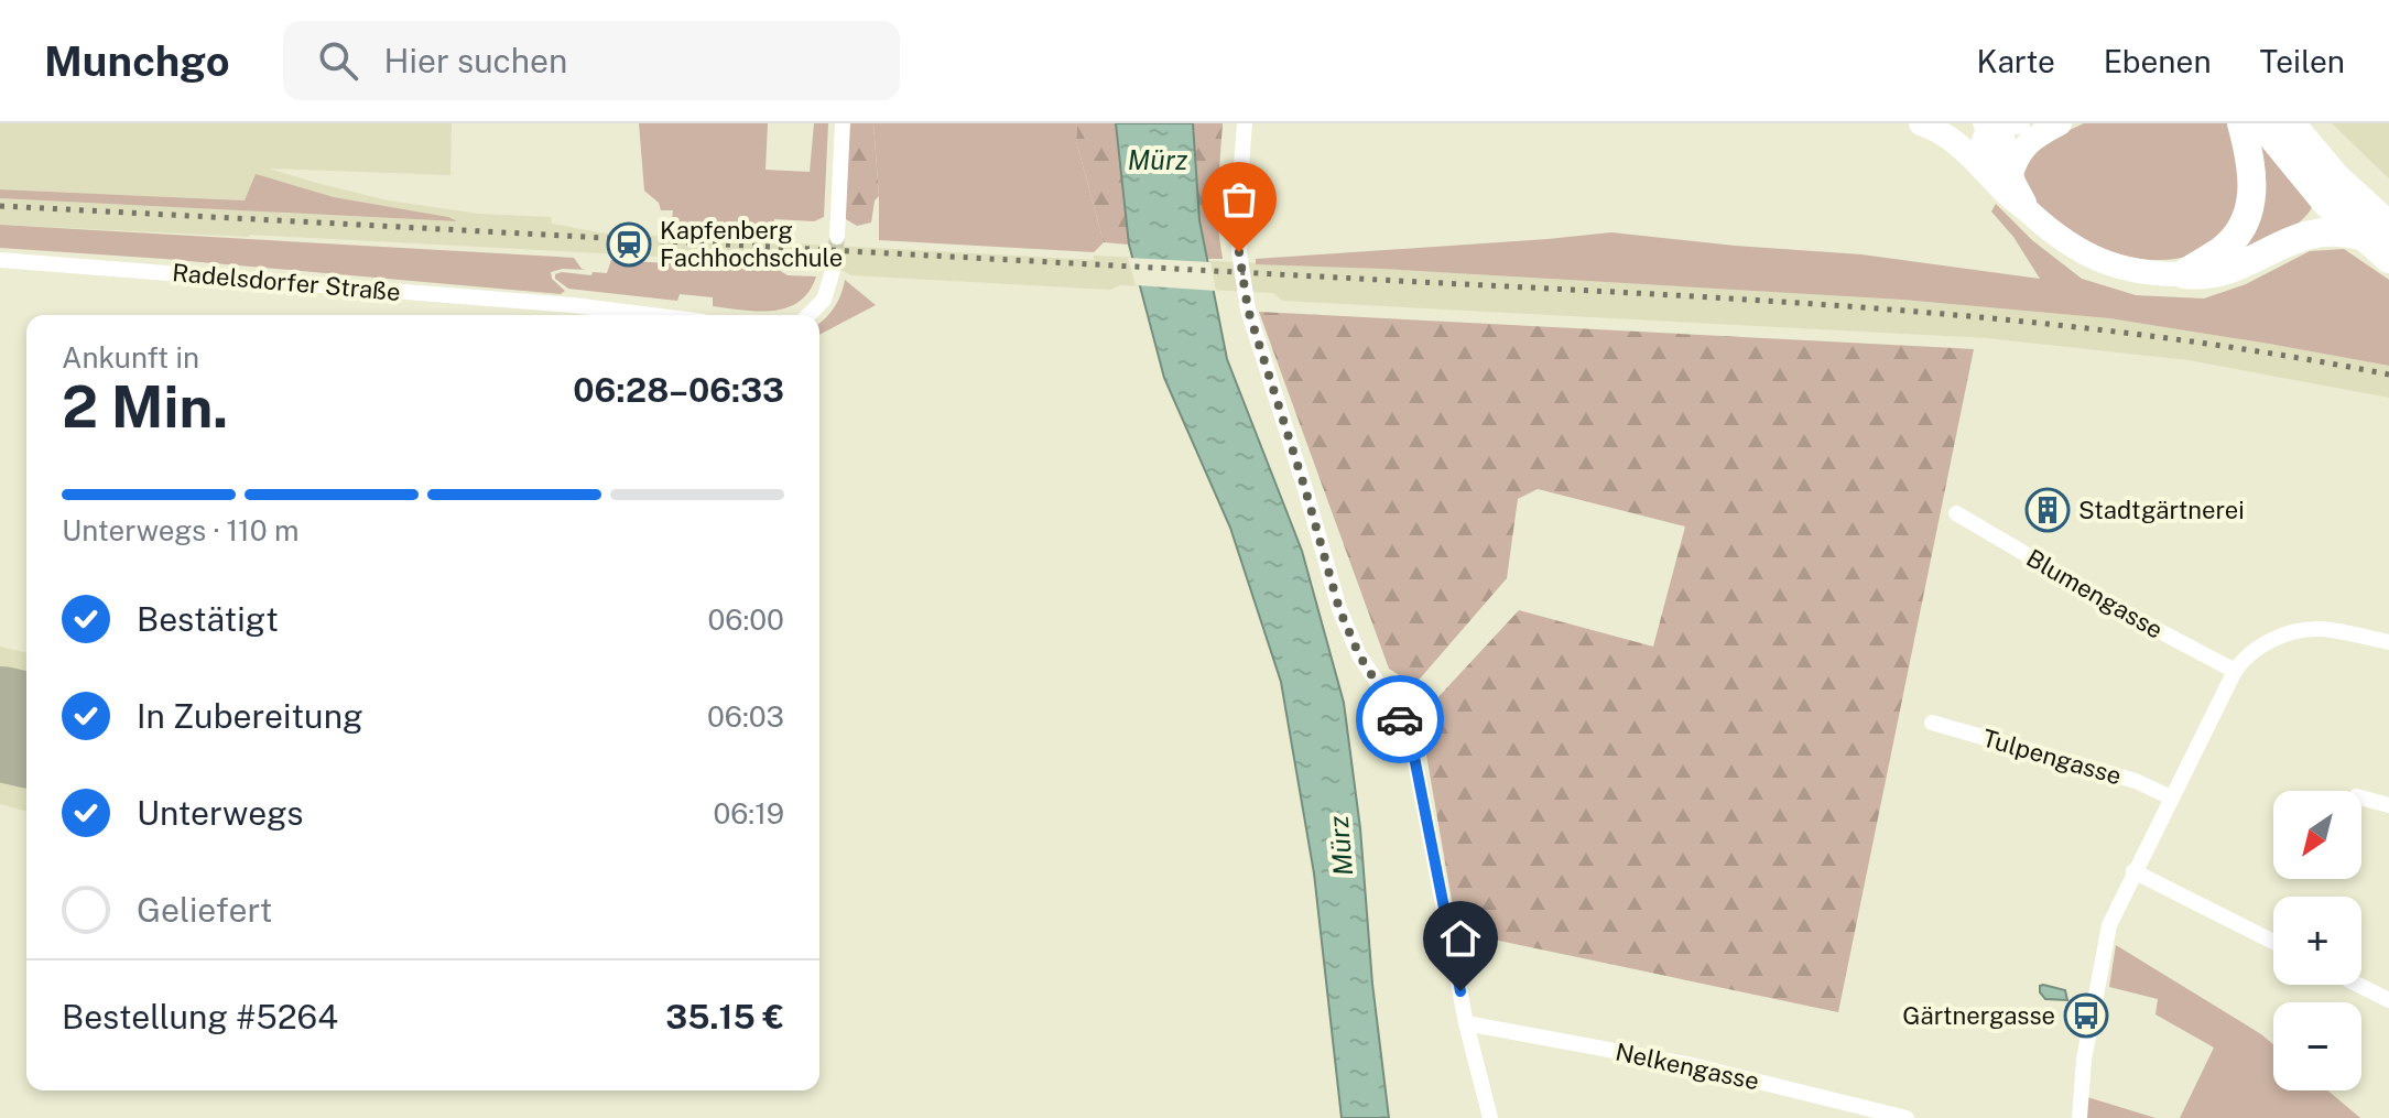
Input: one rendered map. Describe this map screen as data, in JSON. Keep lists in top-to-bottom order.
{
  "streets": {
    "street": [
      "Radelsdorfer Straße",
      "Blumengasse",
      "Tulpengasse",
      "Nelkengasse"
    ]
  },
  "water": ["Mürz"],
  "places": {
    "station": ["Kapfenberg Fachhochschule"],
    "building": ["Stadtgärtnerei"],
    "bus stop": ["Gärtnergasse"]
  },
  "north": "bottom left",
  "page": {
    "header": "Munchgo",
    "search": "Hier suchen",
    "nav": ["Karte", "Ebenen", "Teilen"],
    "heading": ["2 Min.", "Ankunft in", "06:28–06:33"],
    "panel": ["Bestellung #5264", "35.15 €"],
    "bar": "Unterwegs · 110 m",
    "list": [
      ["Bestätigt", "06:00"],
      ["In Zubereitung", "06:03"],
      ["Unterwegs", "06:19"],
      "Geliefert"
    ],
    "map_buttons": ["+", "−"]
  }
}
